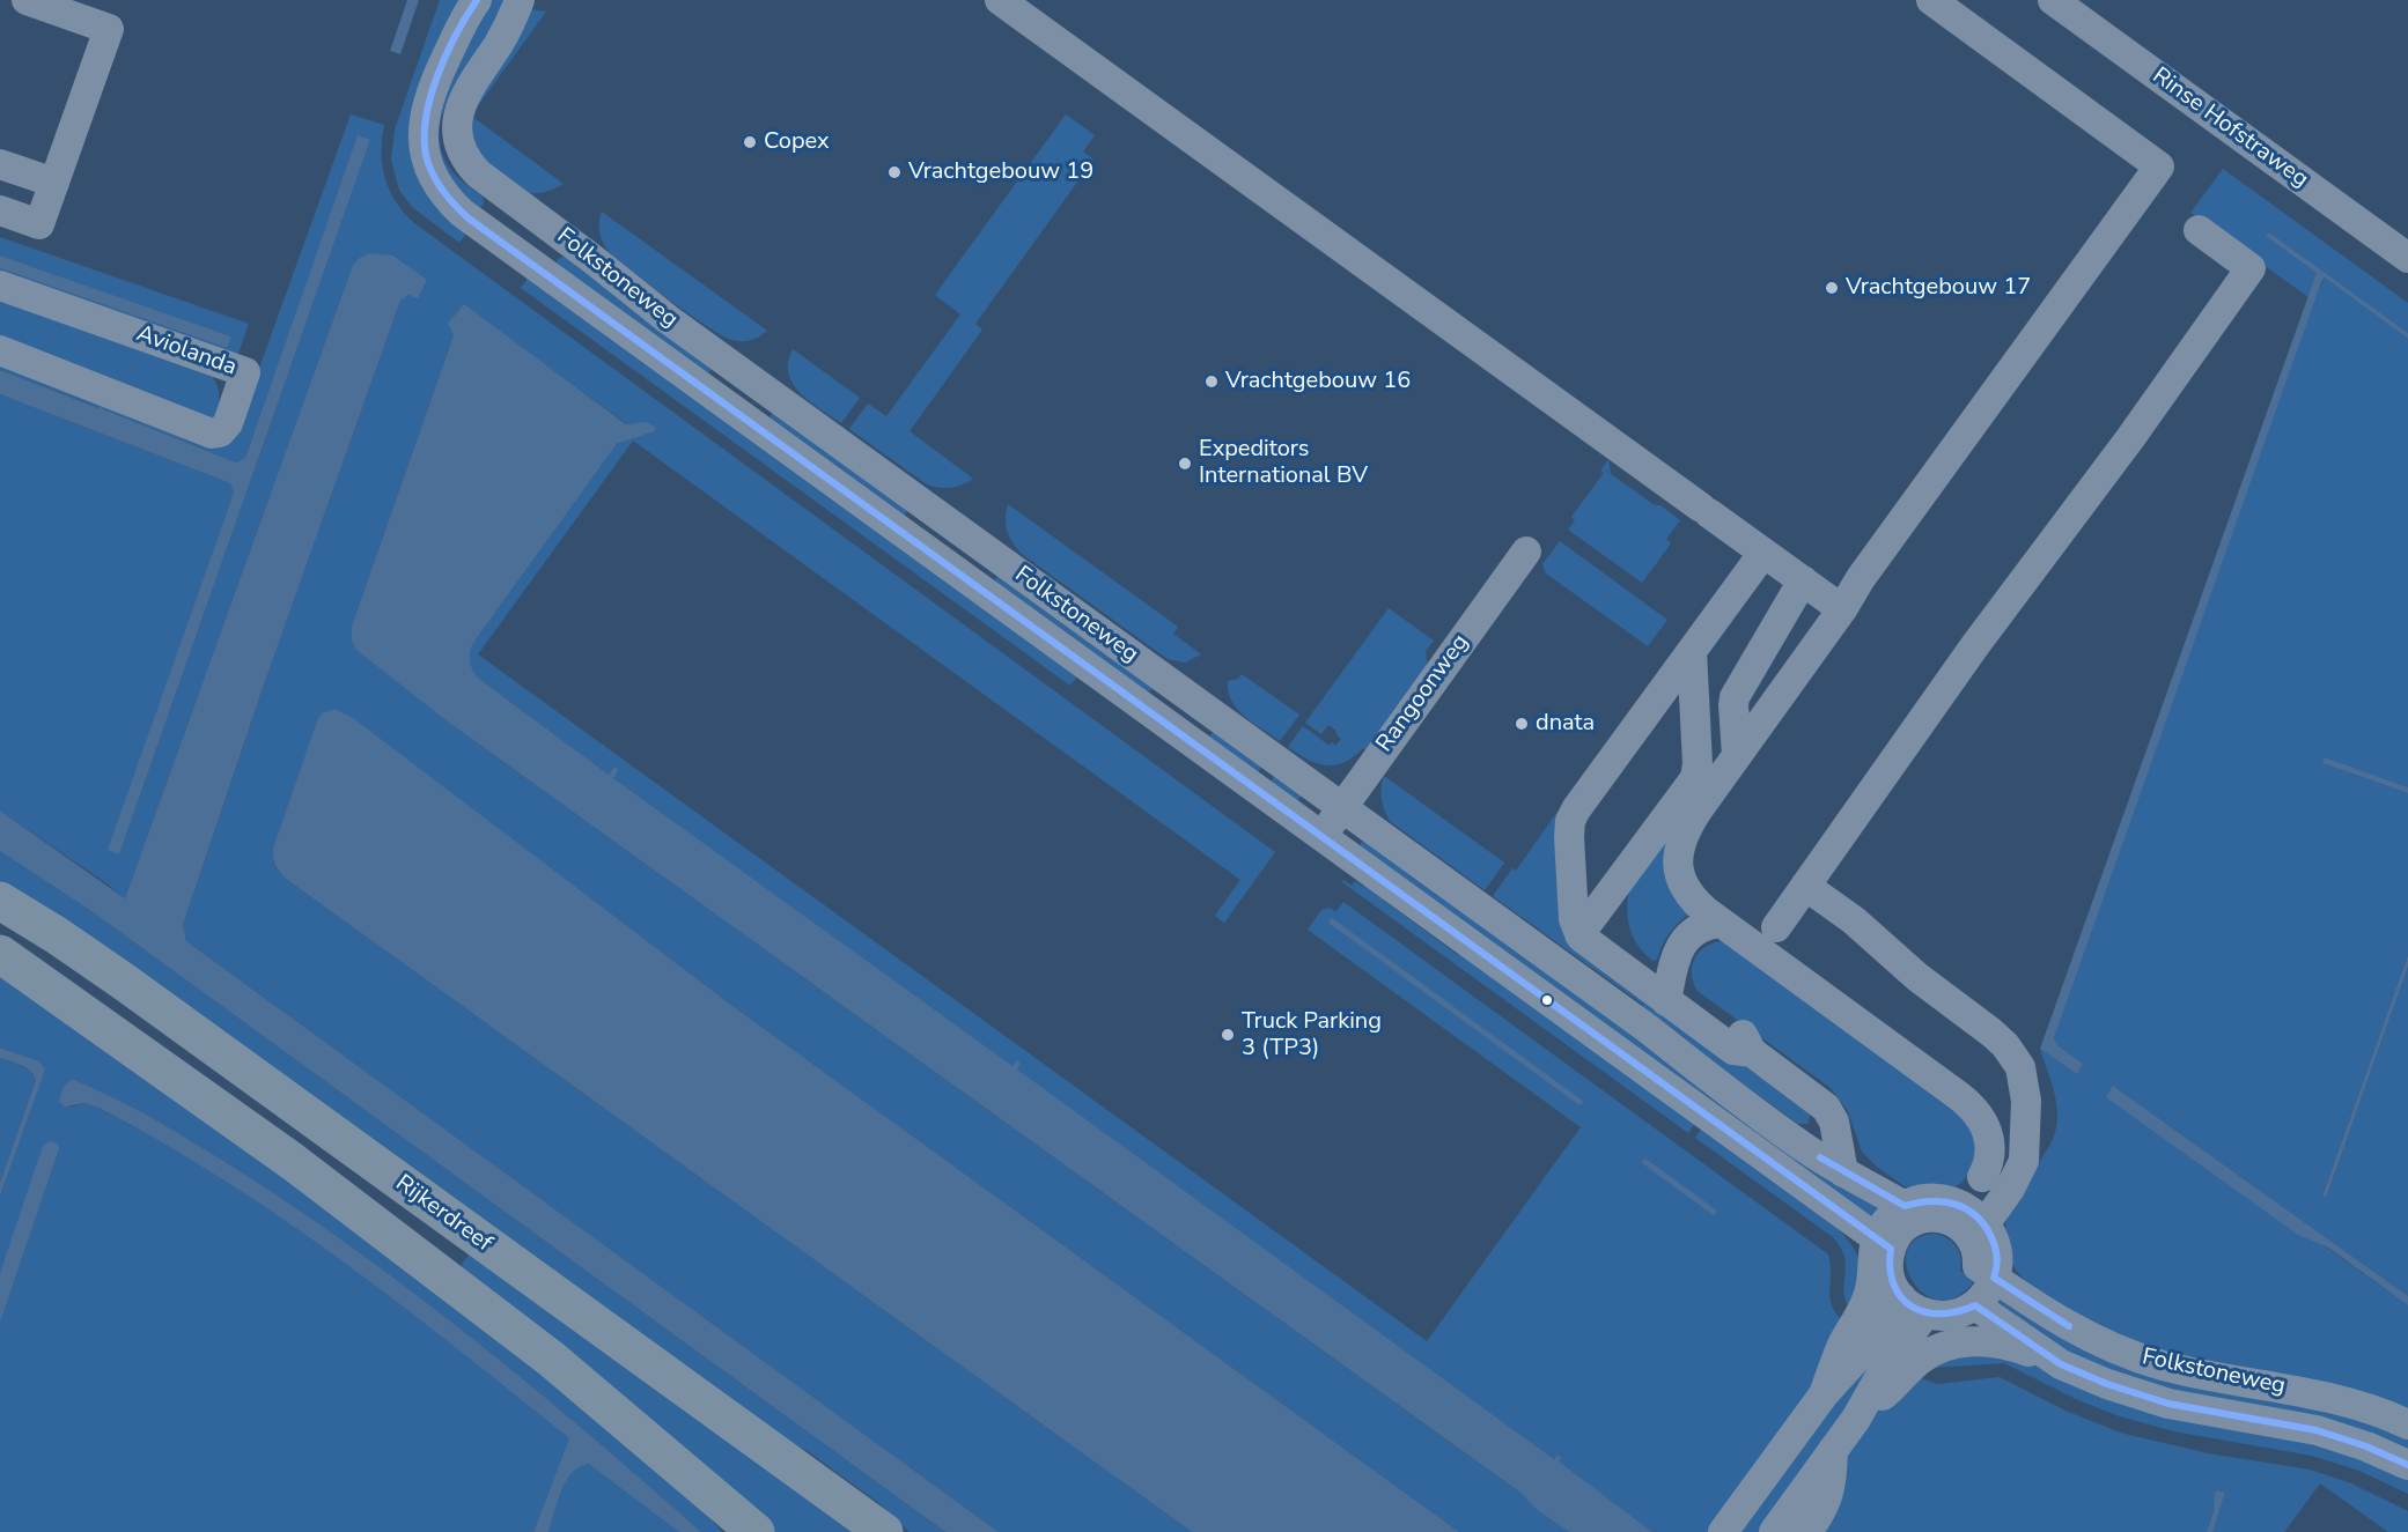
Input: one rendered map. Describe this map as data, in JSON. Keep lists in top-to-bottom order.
{
  "streets": {
    "highway": ["Rijkerdreef"],
    "street": [
      "Rinse Hofstraweg",
      "Folkstoneweg",
      "Aviolanda",
      "Rangoonweg"
    ]
  },
  "crossings": [
    ["Folkstoneweg", "Rangoonweg"]
  ],
  "places": [
    "Copex",
    "Vrachtgebouw 19",
    "Vrachtgebouw 17",
    "Vrachtgebouw 16",
    "Expeditors International BV",
    "dnata",
    "Truck Parking 3 (TP3)"
  ]
}
